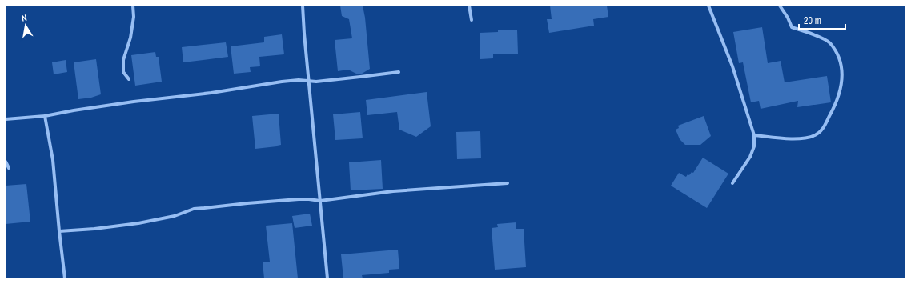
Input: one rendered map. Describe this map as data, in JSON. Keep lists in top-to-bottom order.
{
  "scale_bar": "20 m",
  "north": "top"
}
